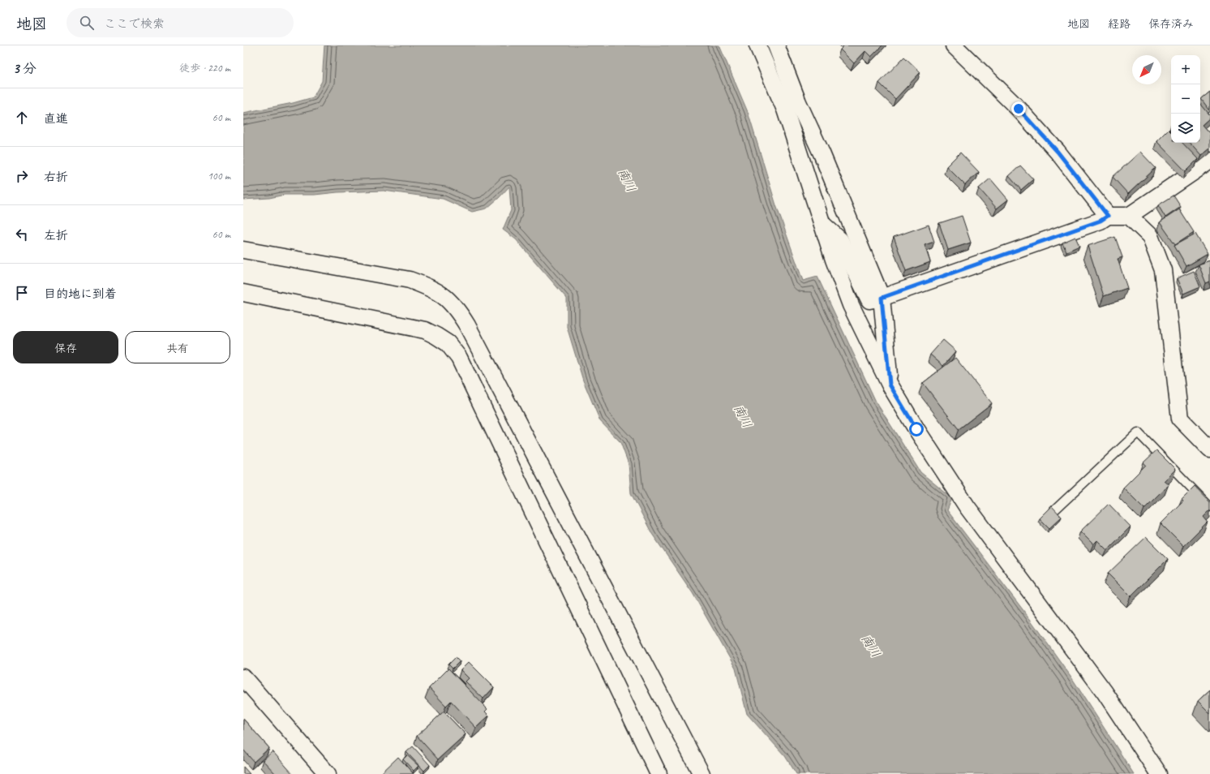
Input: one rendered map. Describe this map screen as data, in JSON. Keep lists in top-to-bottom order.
{
  "water": ["南川"],
  "north": "bottom left",
  "page": {
    "header": "地図",
    "search": "ここで検索",
    "nav": ["地図", "経路", "保存済み"],
    "heading": ["3 分", "徒歩 · 220 m"],
    "map_buttons": ["+", "−"],
    "list": [
      ["直進", "60 m"],
      ["右折", "100 m"],
      ["左折", "60 m"],
      "目的地に到着"
    ],
    "buttons": ["保存", "共有"]
  }
}
